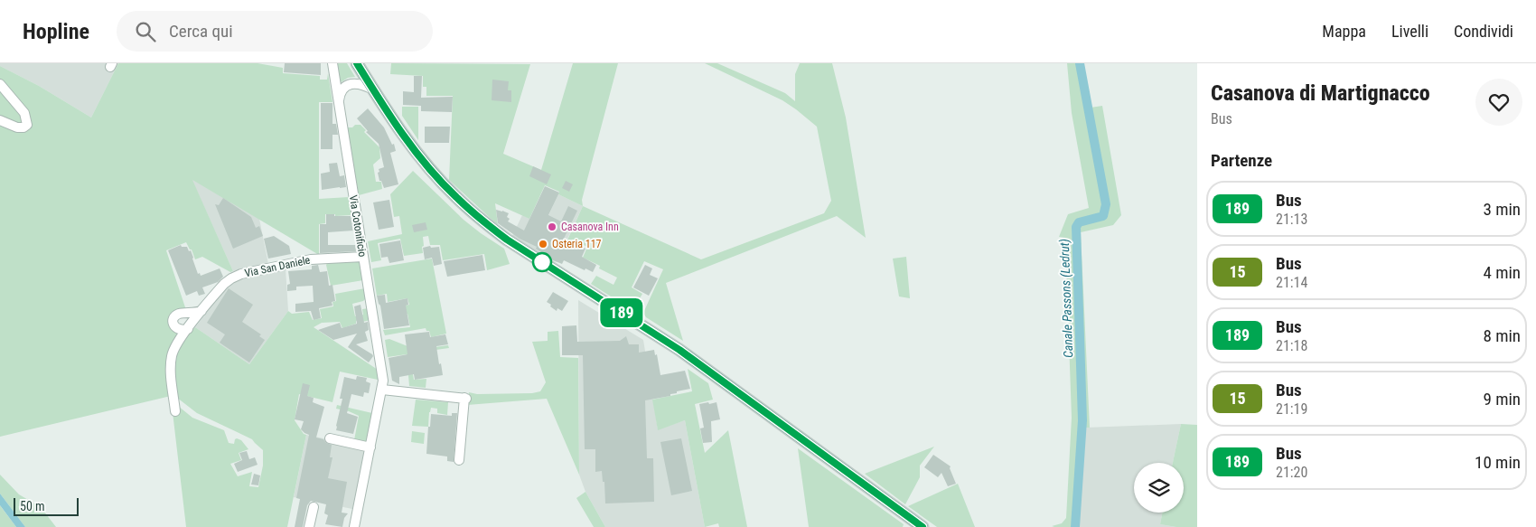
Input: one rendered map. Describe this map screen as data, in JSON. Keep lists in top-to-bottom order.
{
  "streets": {
    "street": ["Via Cotonificio", "Via San Daniele"]
  },
  "crossings": [
    ["Via Cotonificio", "Via San Daniele"]
  ],
  "water": ["Canale Passons (Ledrut)"],
  "places": ["Casanova Inn", "Osteria 117"],
  "lines": ["bus line 189"],
  "scale_bar": "50 m",
  "page": {
    "header": "Hopline",
    "search": "Cerca qui",
    "nav": ["Mappa", "Livelli", "Condividi"],
    "on_map": "189",
    "heading": [
      ["Casanova di Martignacco", "Bus"],
      "Partenze"
    ],
    "list": [
      {
        "mark": "189",
        "name": "Bus",
        "note": "21:13",
        "value": "3 min"
      },
      {
        "mark": "15",
        "name": "Bus",
        "note": "21:14",
        "value": "4 min"
      },
      {
        "mark": "189",
        "name": "Bus",
        "note": "21:18",
        "value": "8 min"
      },
      {
        "mark": "15",
        "name": "Bus",
        "note": "21:19",
        "value": "9 min"
      },
      {
        "mark": "189",
        "name": "Bus",
        "note": "21:20",
        "value": "10 min"
      }
    ],
    "scale": "50 m"
  }
}
